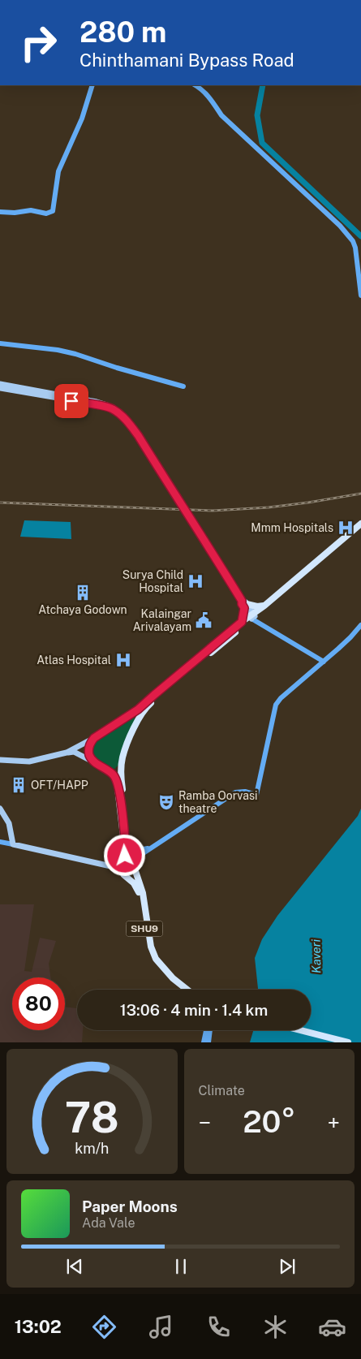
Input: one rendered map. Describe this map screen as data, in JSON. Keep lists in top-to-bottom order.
{
  "streets": {
    "highway": ["SHU9"]
  },
  "water": ["Kaveri"],
  "places": {
    "hospital": ["Mmm Hospitals", "Surya Child Hospital", "Atlas Hospital"],
    "building": ["Atchaya Godown", "OFT/HAPP"],
    "public building": ["Kalaingar Arivalayam"],
    "theatre": ["Ramba Oorvasi theatre"]
  },
  "page": {
    "turn": ["280 m", "Chinthamani Bypass Road"],
    "limit": "80",
    "trip": "13:06 · 4 min · 1.4 km",
    "tile": "Climate",
    "heat": ["−", "20°", "+"],
    "song": ["Paper Moons", "Ada Vale"],
    "tabs": "13:02",
    "gauge": ["78", "km/h"]
  }
}
